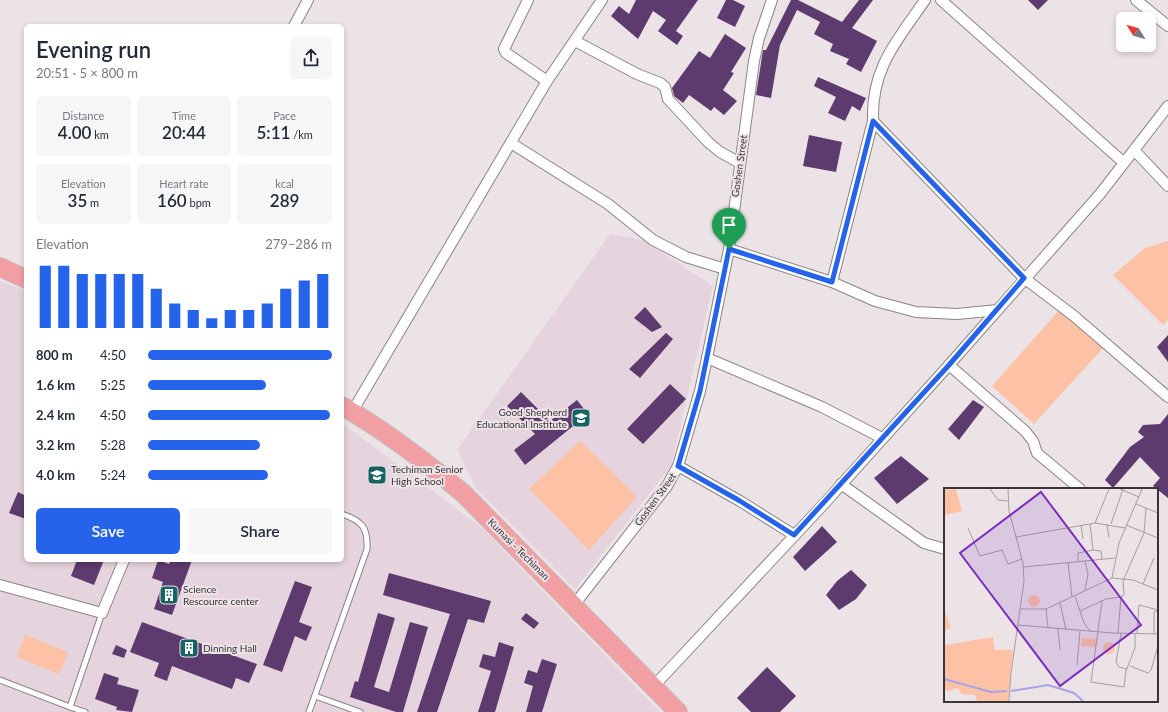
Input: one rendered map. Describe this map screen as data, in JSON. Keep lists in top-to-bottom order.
{
  "streets": {
    "highway": ["Kumasi - Techiman"],
    "street": ["Goshen Street"]
  },
  "crossings": [
    ["Goshen Street", "Kumasi - Techiman"]
  ],
  "places": {
    "school or university": ["Good Shepherd Educational Institute", "Techiman Senior High School"],
    "building": ["Science Rescource center", "Dinning Hall"]
  },
  "north": "top left",
  "page": {
    "heading": ["Evening run", "20:51 · 5 × 800 m"],
    "stats": [
      ["Distance", "4.00 km"],
      ["Time", "20:44"],
      ["Pace", "5:11 /km"],
      ["Elevation", "35 m"],
      ["Heart rate", "160 bpm"],
      ["kcal", "289"]
    ],
    "chart": ["Elevation", "279–286 m"],
    "list": [
      {
        "name": "800 m",
        "note": "4:50"
      },
      {
        "name": "1.6 km",
        "note": "5:25"
      },
      {
        "name": "2.4 km",
        "note": "4:50"
      },
      {
        "name": "3.2 km",
        "note": "5:28"
      },
      {
        "name": "4.0 km",
        "note": "5:24"
      }
    ],
    "buttons": ["Save", "Share"]
  }
}
